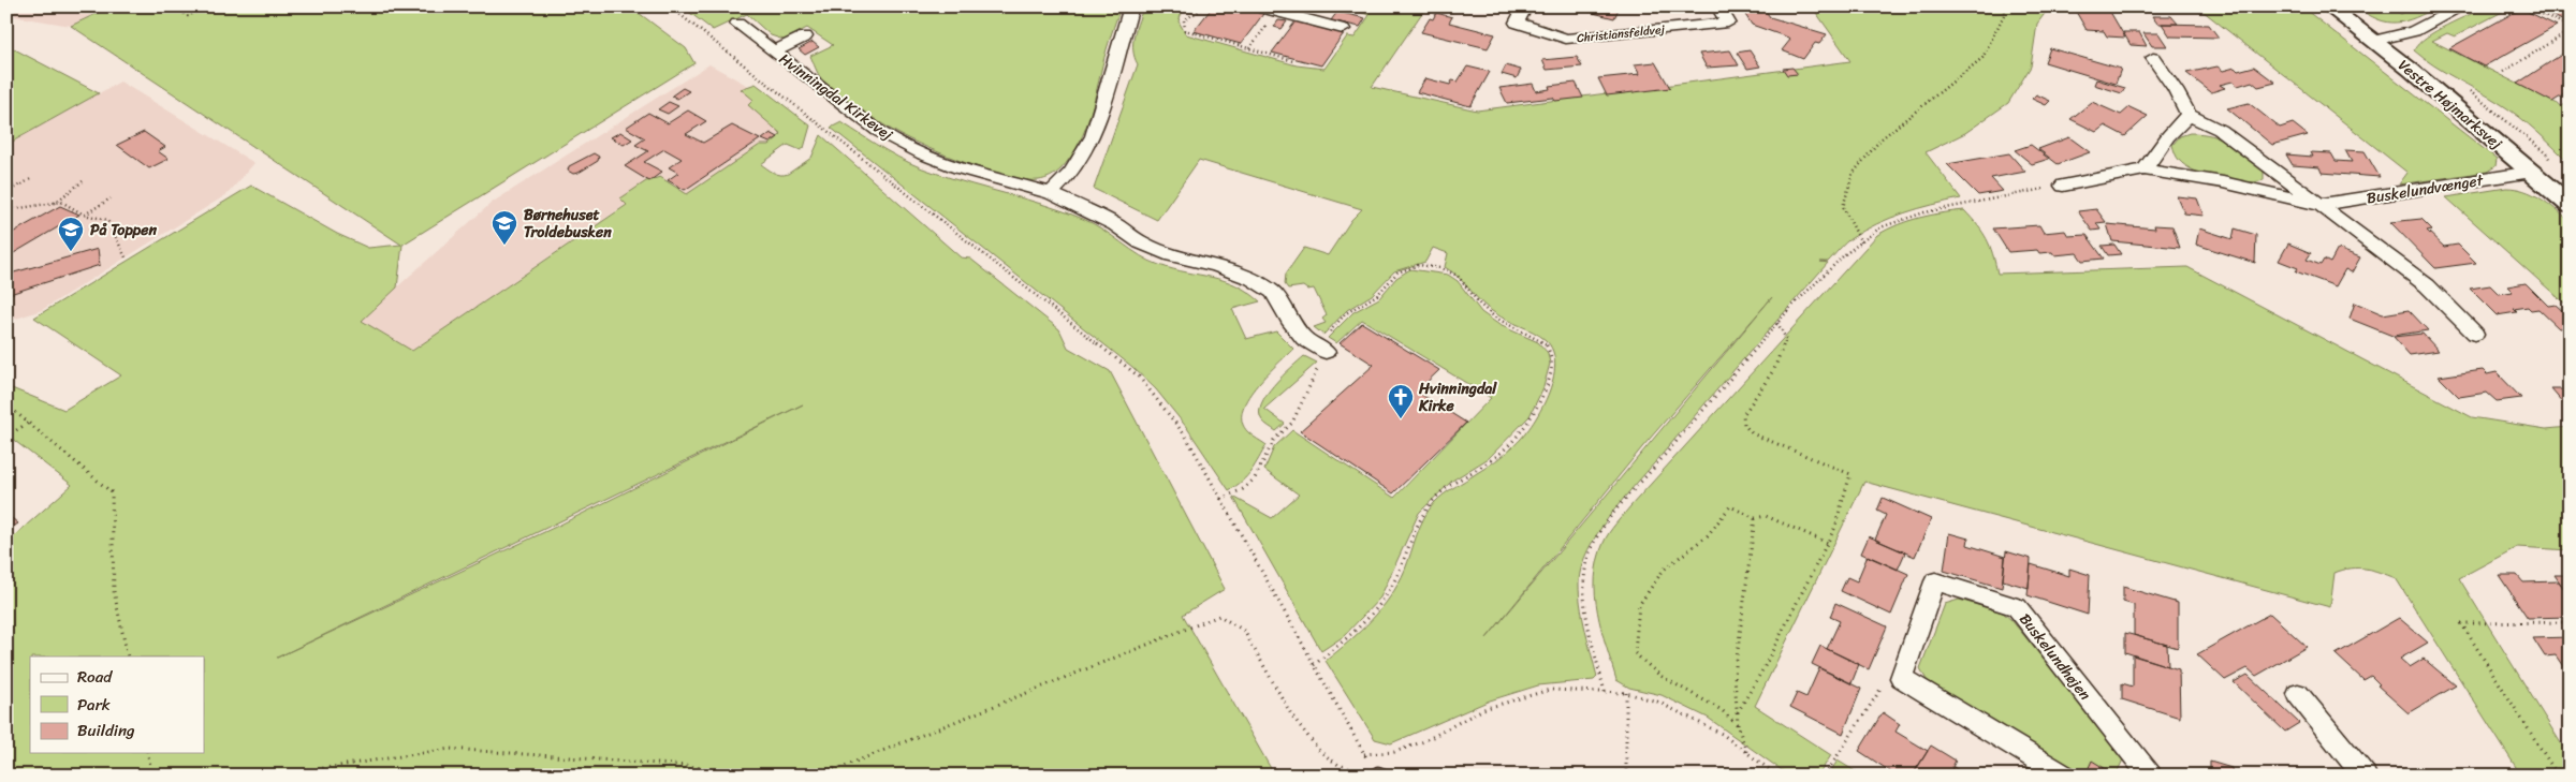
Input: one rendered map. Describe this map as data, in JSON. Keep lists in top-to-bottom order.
{
  "streets": {
    "street": [
      "Christiansfeldvej",
      "Hvinningdal Kirkevej",
      "Vestre Højmarksvej",
      "Buskelundvænget",
      "Buskelundhøjen"
    ]
  },
  "crossings": [
    ["Vestre Højmarksvej", "Buskelundvænget"]
  ],
  "places": {
    "school or university": ["Børnehuset Troldebusken", "På Toppen"],
    "church": ["Hvinningdal Kirke"]
  },
  "legend": ["Road", "Park", "Building"]
}
